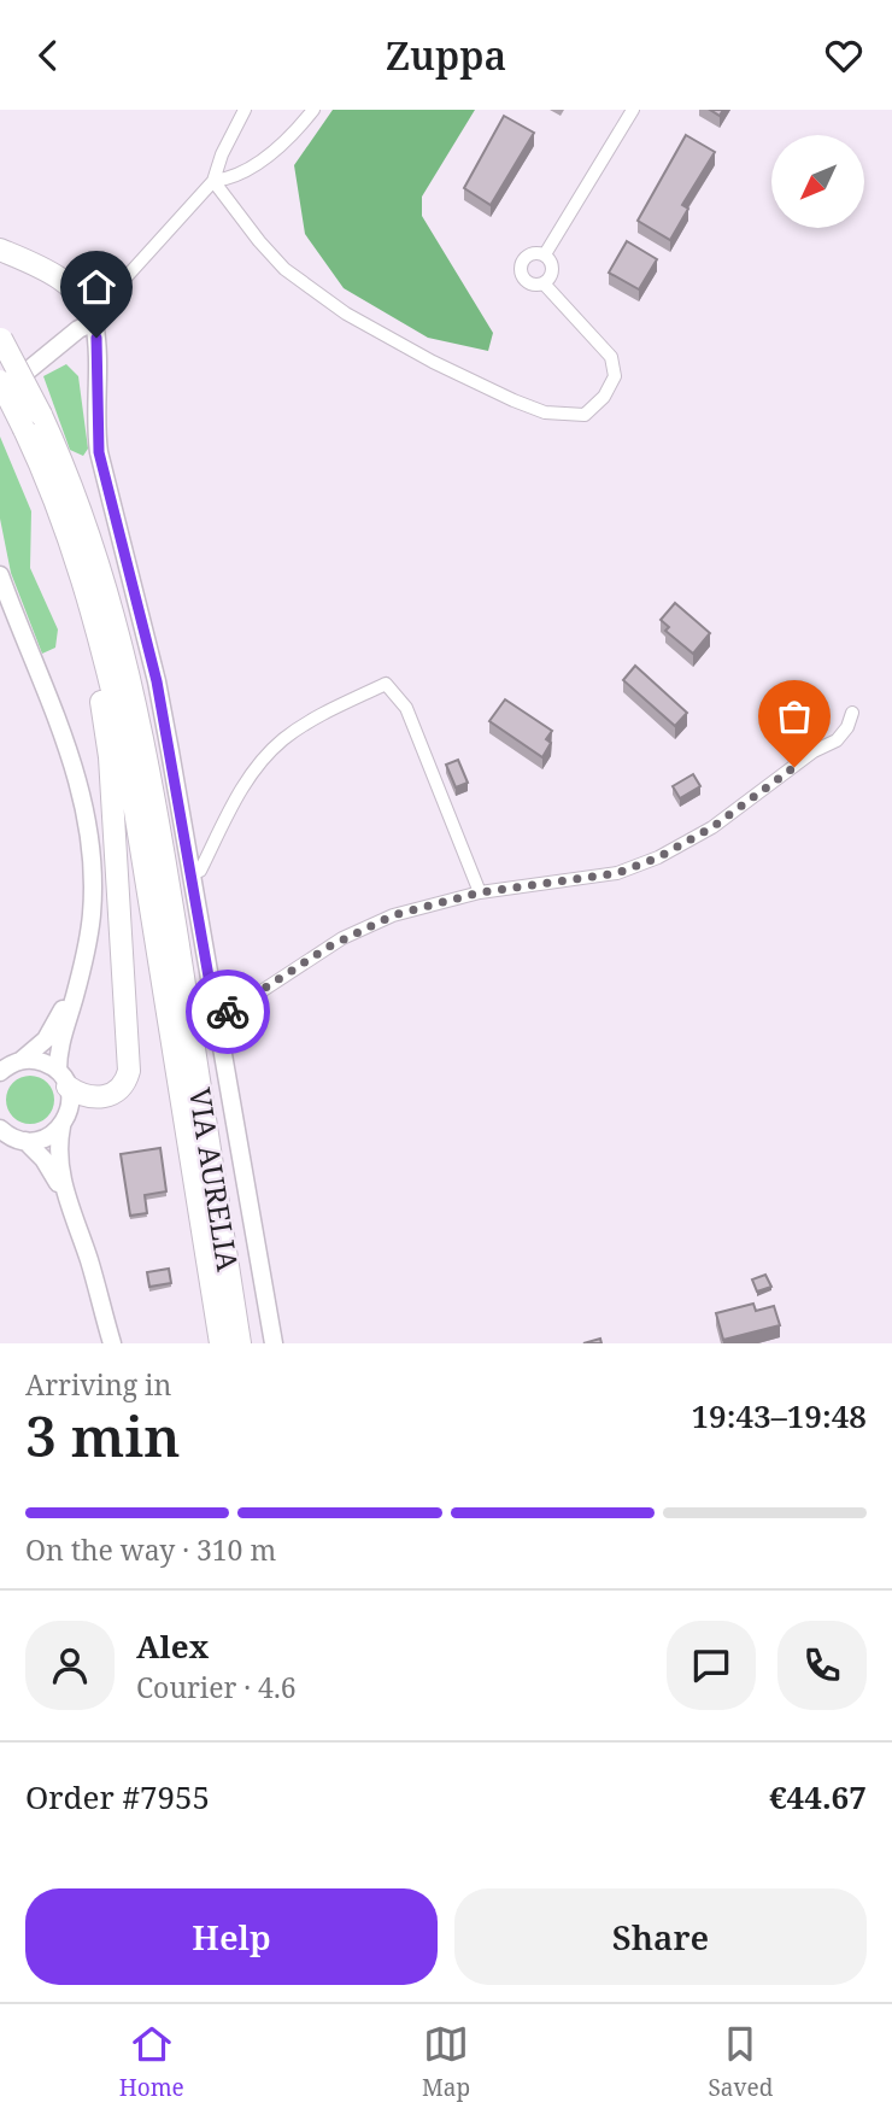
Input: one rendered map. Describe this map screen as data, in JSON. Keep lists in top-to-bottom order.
{
  "streets": {
    "highway": ["VIA AURELIA"]
  },
  "north": "bottom left",
  "page": {
    "header": "Zuppa",
    "heading": ["3 min", "Arriving in", "19:43–19:48"],
    "panel": [
      "Alex",
      "Courier · 4.6",
      "Order #7955",
      "€44.67"
    ],
    "bar": "On the way · 310 m",
    "buttons": ["Help", "Share"],
    "tabs": ["Home", "Map", "Saved"]
  }
}
